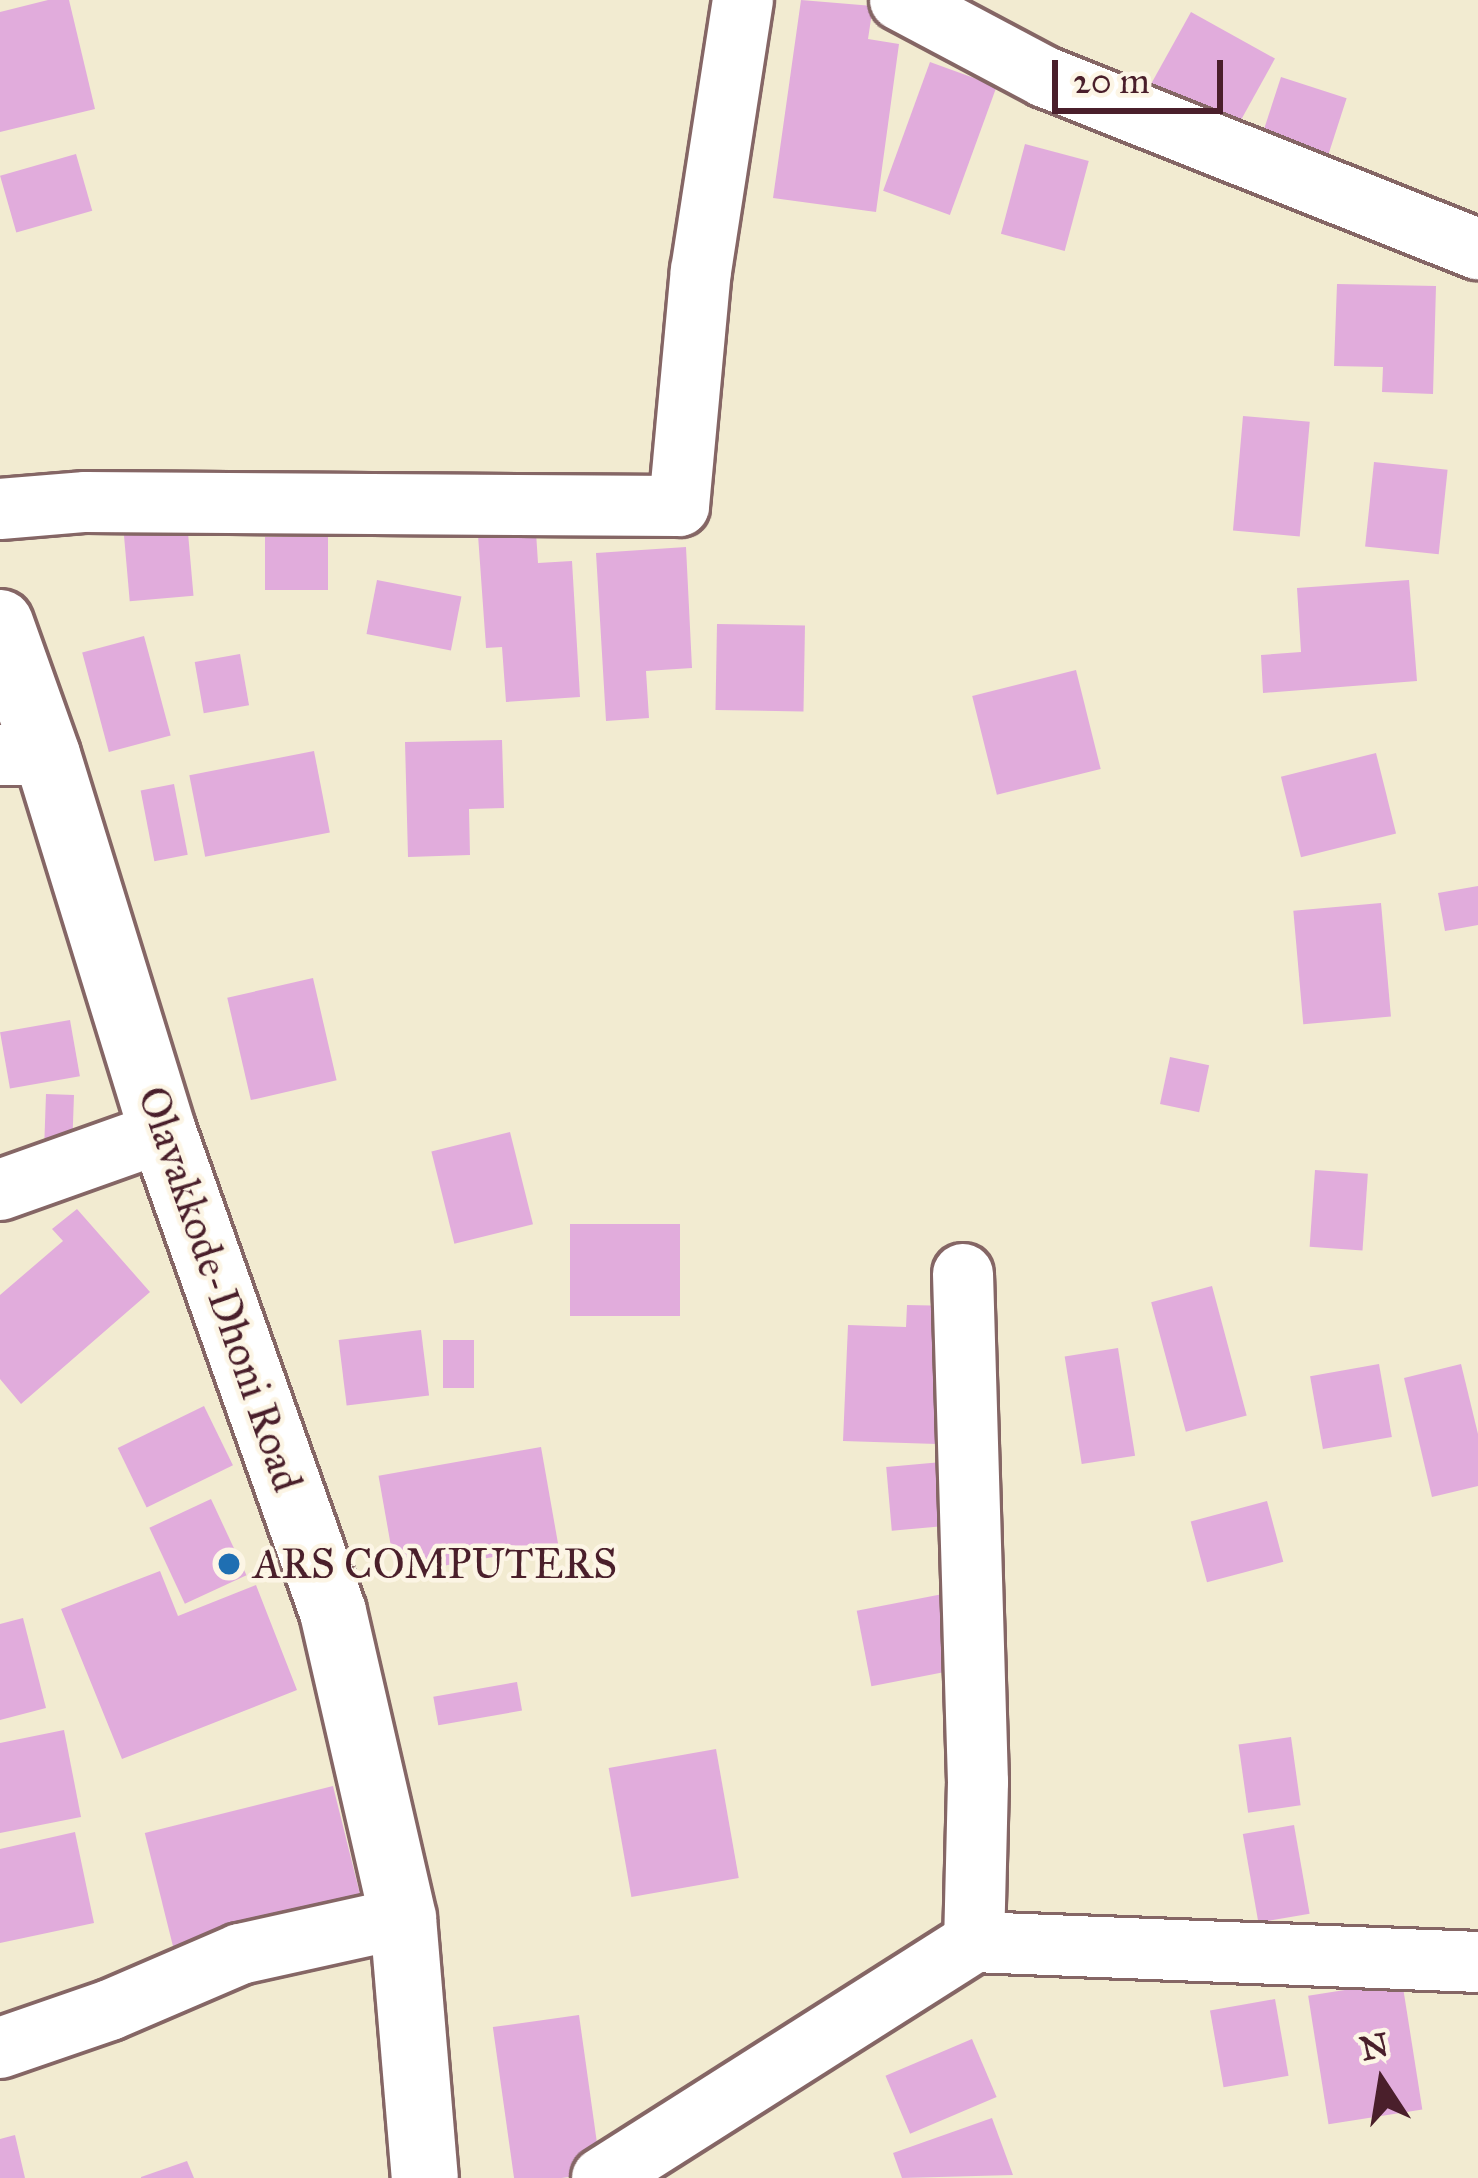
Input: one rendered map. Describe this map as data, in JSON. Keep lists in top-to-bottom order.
{
  "streets": {
    "main road": ["Olavakkode-Dhoni Road"]
  },
  "places": ["ARS COMPUTERS"],
  "scale_bar": "20 m",
  "north": "top"
}
